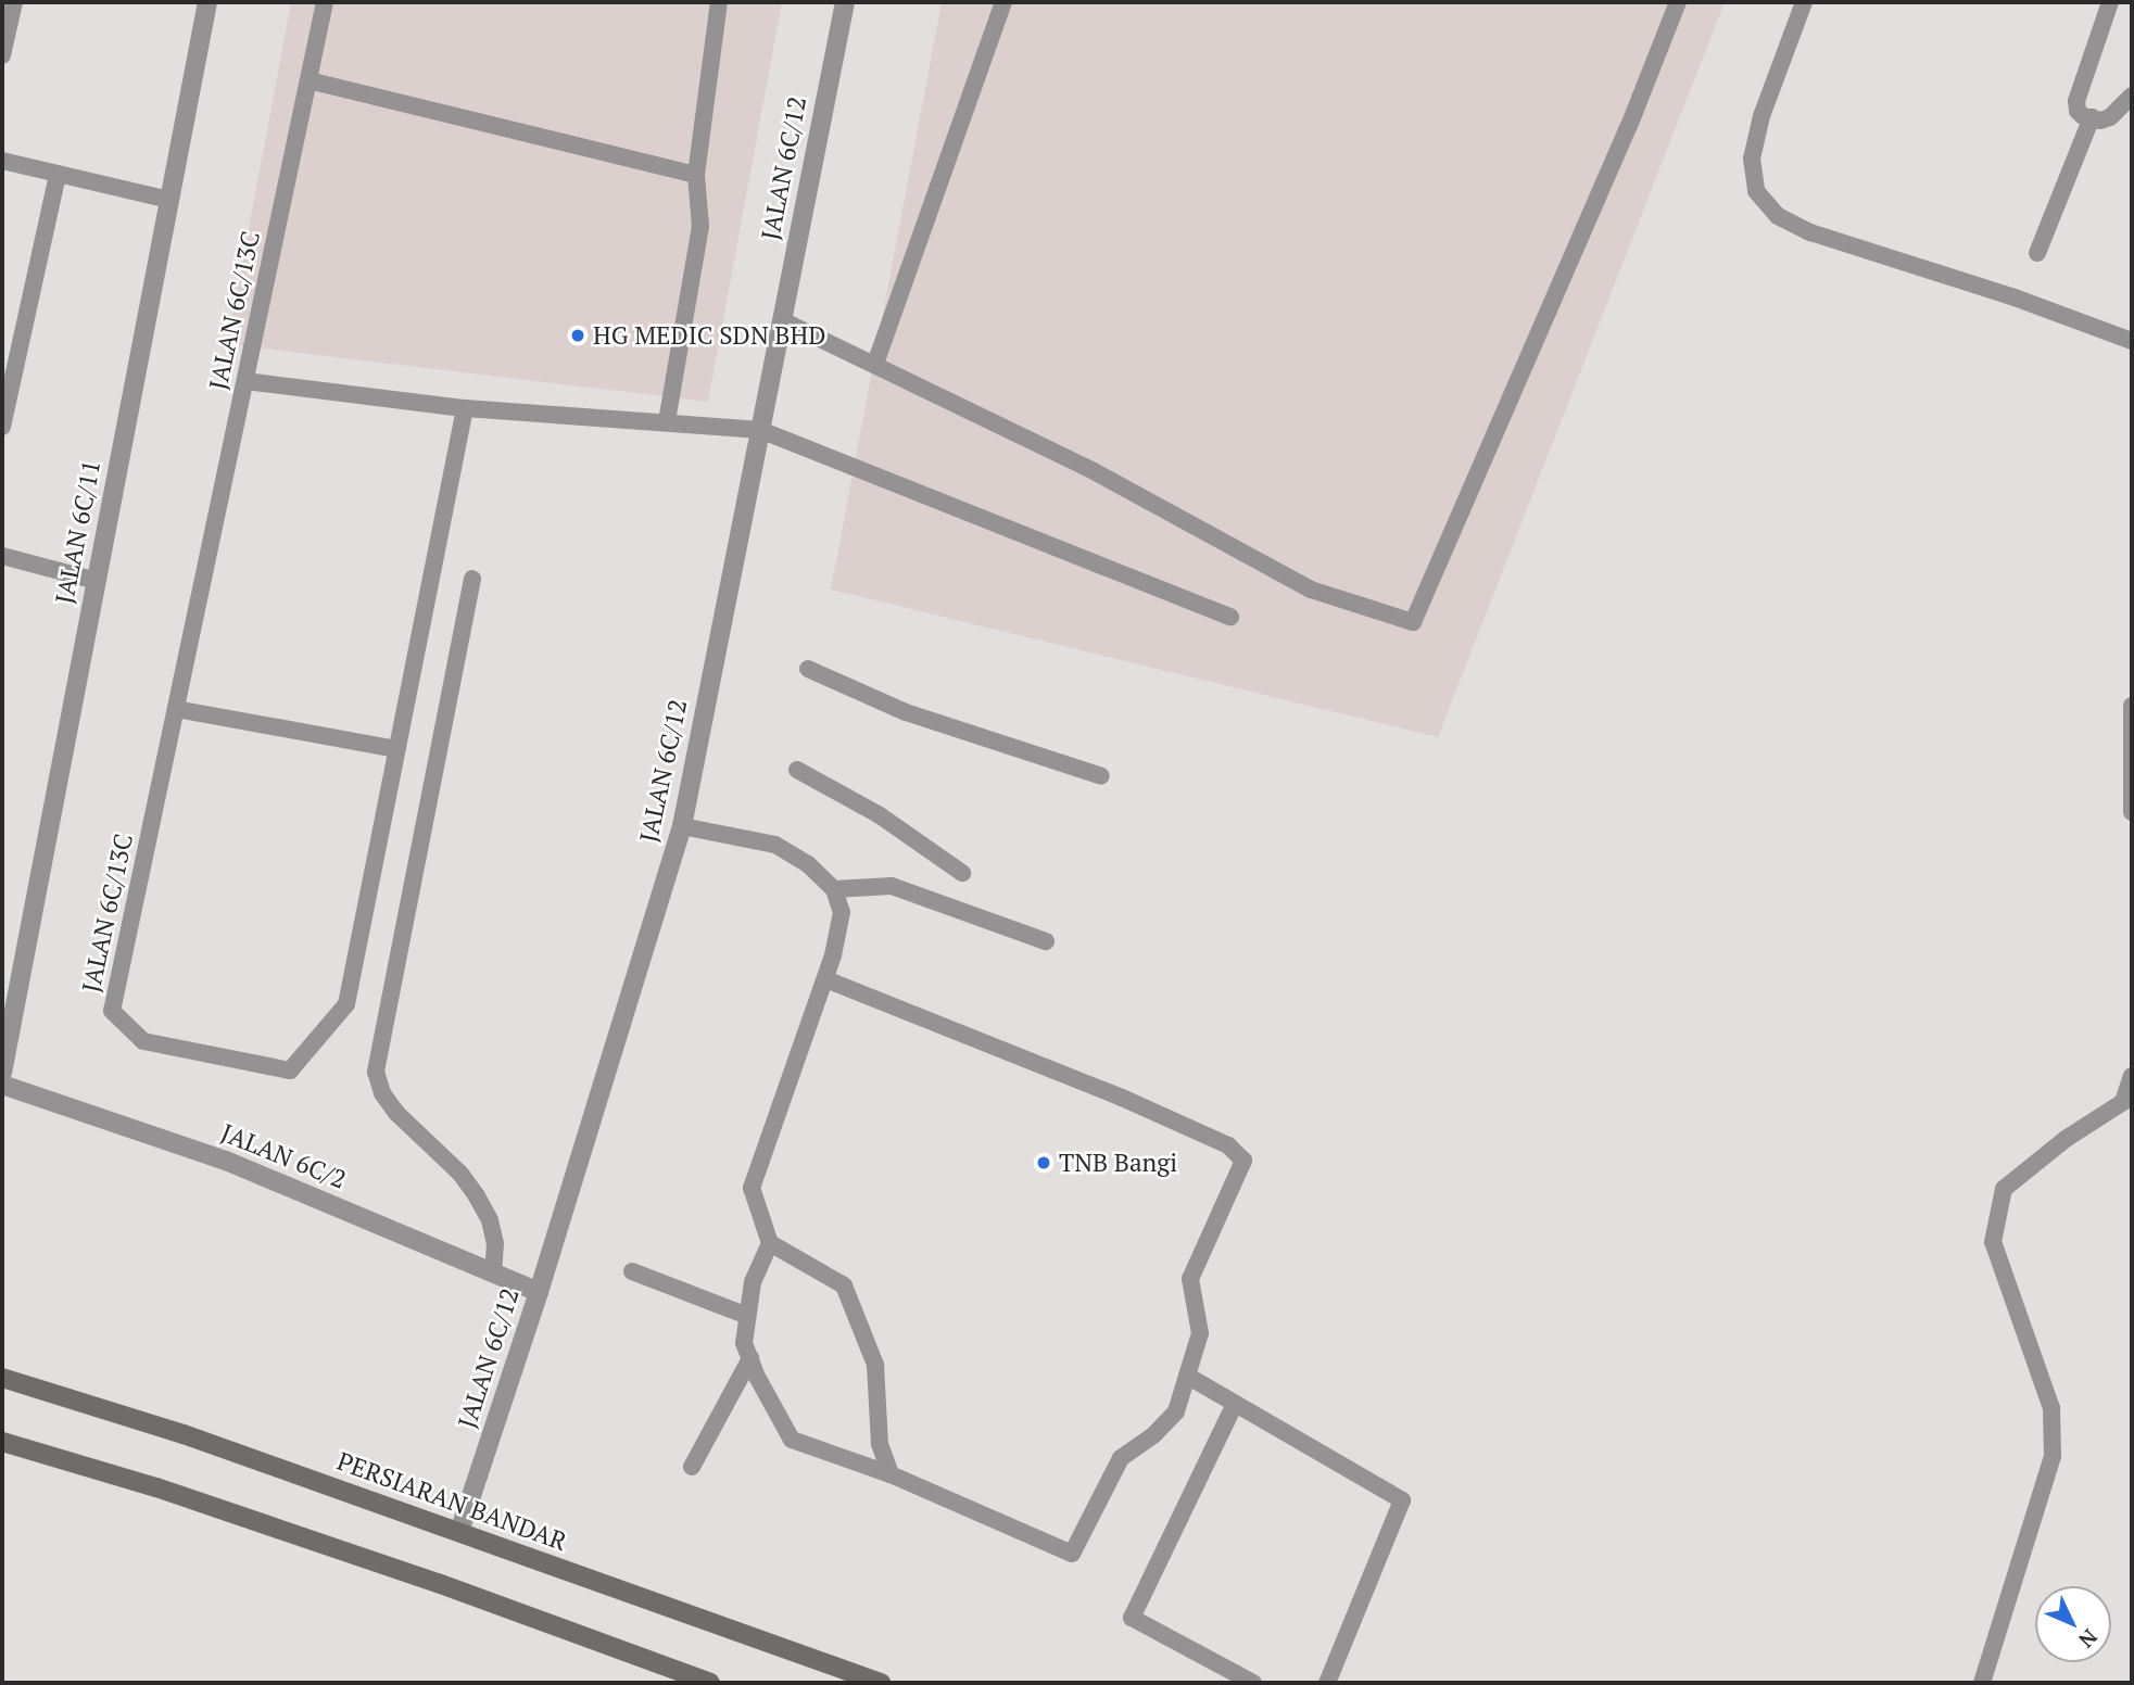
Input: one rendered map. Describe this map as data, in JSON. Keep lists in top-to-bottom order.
{
  "streets": {
    "main road": ["PERSIARAN BANDAR"],
    "street": ["JALAN 6C/12", "JALAN 6C/11", "JALAN 6C/2"],
    "lane": ["JALAN 6C/13C"]
  },
  "crossings": [
    ["JALAN 6C/12", "JALAN 6C/2"],
    ["JALAN 6C/12", "PERSIARAN BANDAR"]
  ],
  "places": ["HG MEDIC SDN BHD", "TNB Bangi"],
  "north": "bottom right"
}
